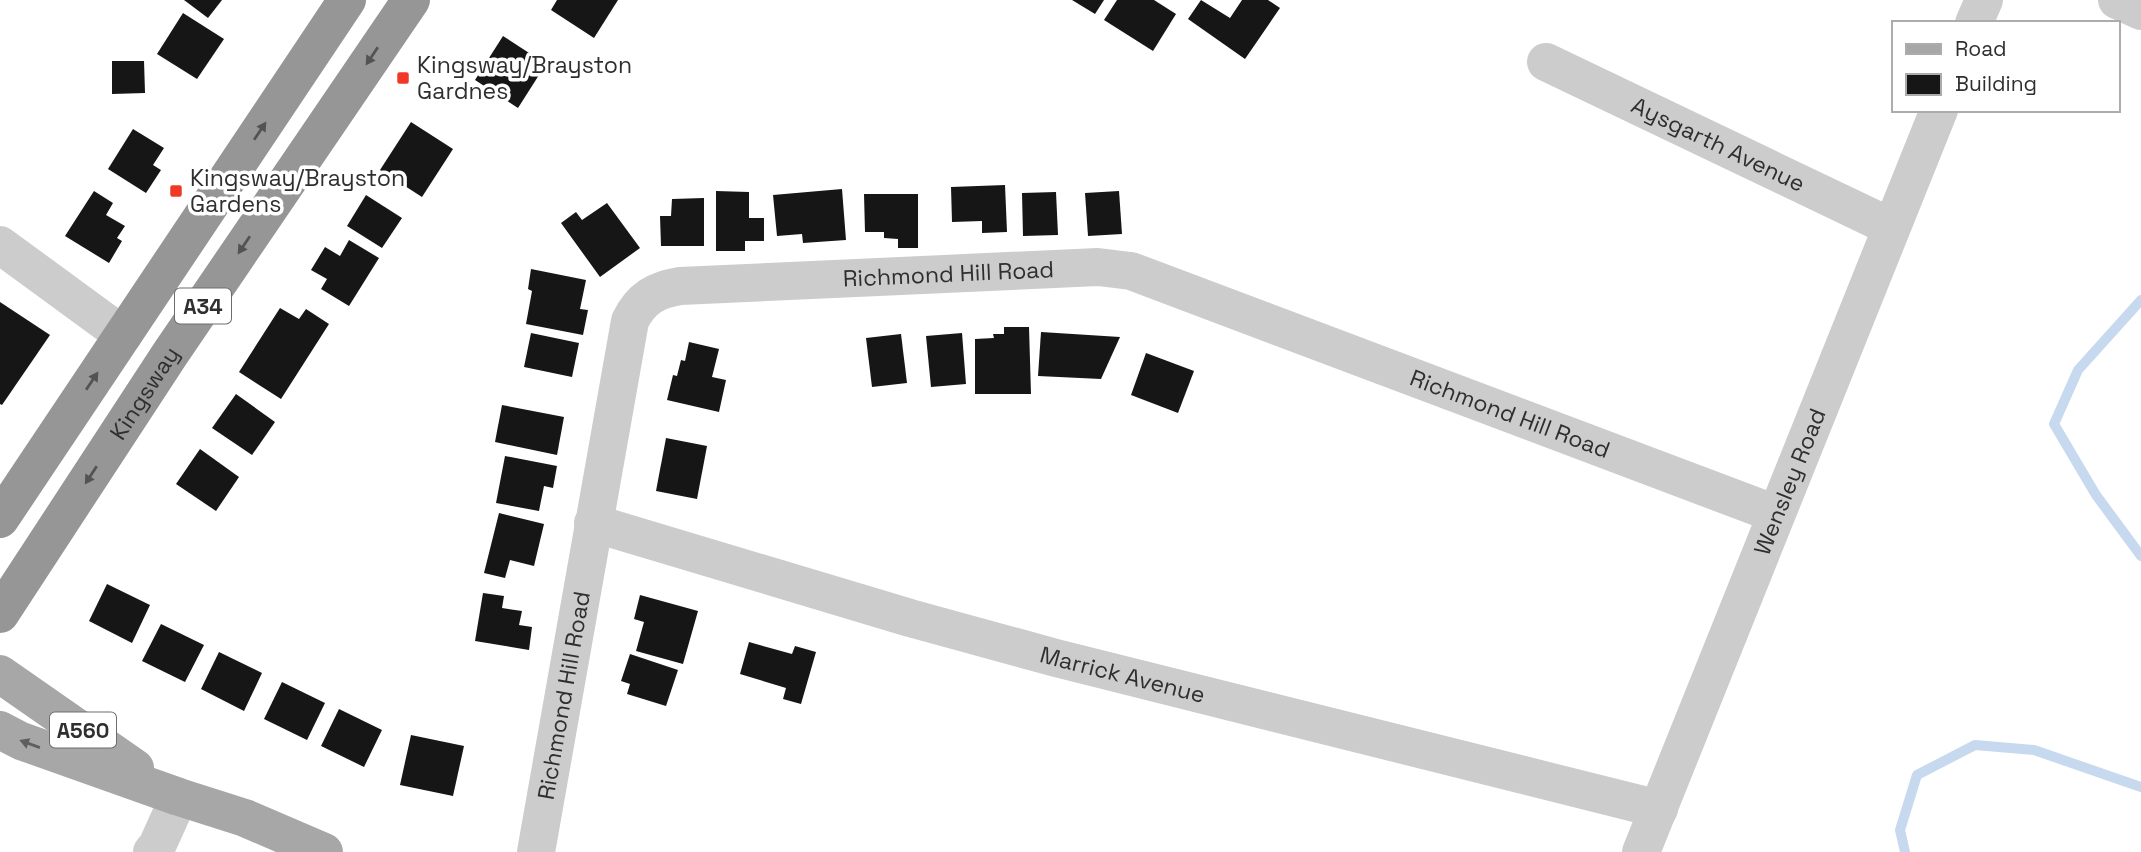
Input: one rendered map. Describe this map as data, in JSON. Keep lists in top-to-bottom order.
{
  "streets": {
    "highway": ["A34", "Kingsway"],
    "main road": ["A560"],
    "street": [
      "Aysgarth Avenue",
      "Richmond Hill Road",
      "Wensley Road",
      "Marrick Avenue"
    ]
  },
  "crossings": [
    ["Aysgarth Avenue", "Wensley Road"],
    ["Richmond Hill Road", "Wensley Road"],
    ["Richmond Hill Road", "Marrick Avenue"],
    ["Wensley Road", "Marrick Avenue"]
  ],
  "places": {
    "transit": ["Kingsway/Brayston Gardnes", "Kingsway/Brayston Gardens"]
  },
  "legend": ["Road", "Building"]
}
